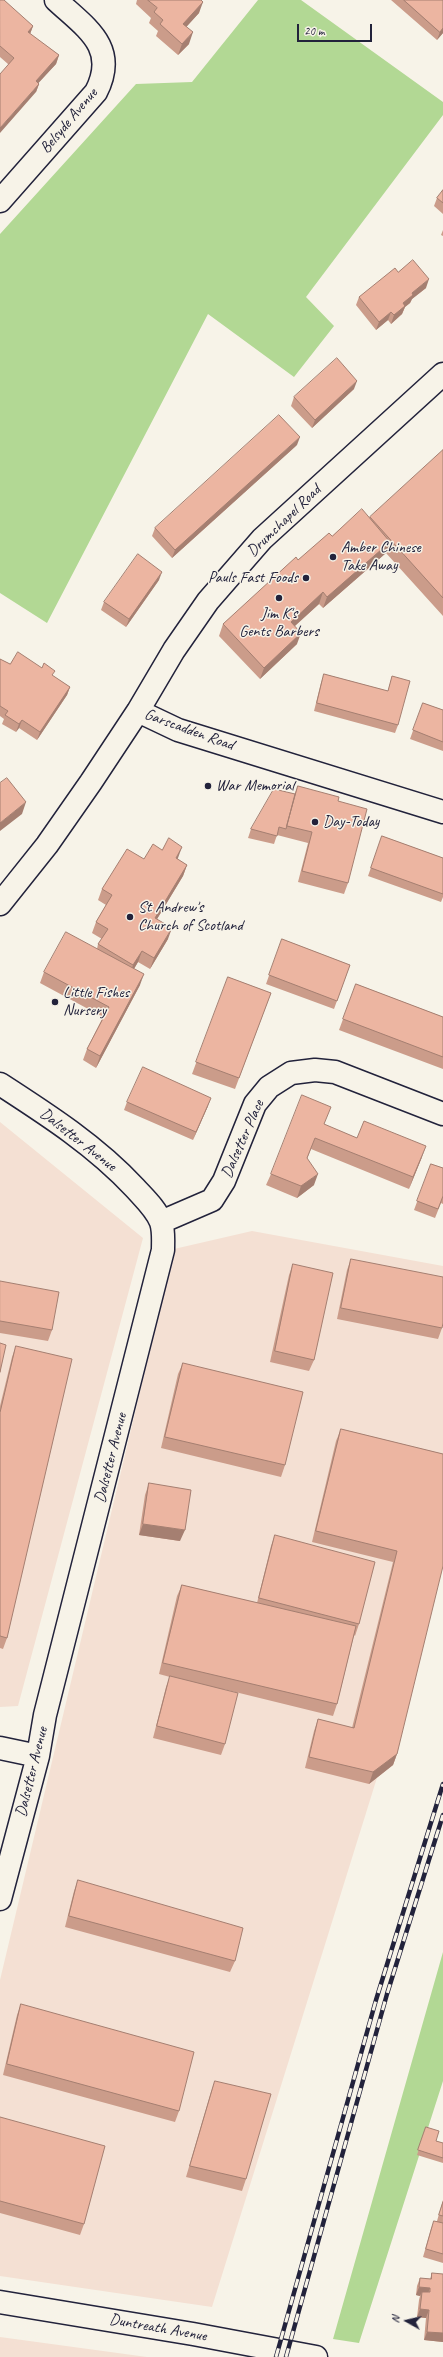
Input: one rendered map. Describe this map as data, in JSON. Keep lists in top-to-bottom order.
{
  "streets": {
    "street": [
      "Belsyde Avenue",
      "Drumchapel Road",
      "Garscadden Road",
      "Dalsetter Place",
      "Dalsetter Avenue",
      "Duntreath Avenue"
    ]
  },
  "crossings": [
    ["Drumchapel Road", "Garscadden Road"],
    ["Dalsetter Place", "Dalsetter Avenue"]
  ],
  "places": [
    "Amber Chinese Take Away",
    "Pauls Fast Foods",
    "Jim K's Gents Barbers",
    "War Memorial",
    "Day-Today",
    "St Andrew's Church of Scotland",
    "Little Fishes Nursery"
  ],
  "scale_bar": "20 m",
  "north": "left"
}
